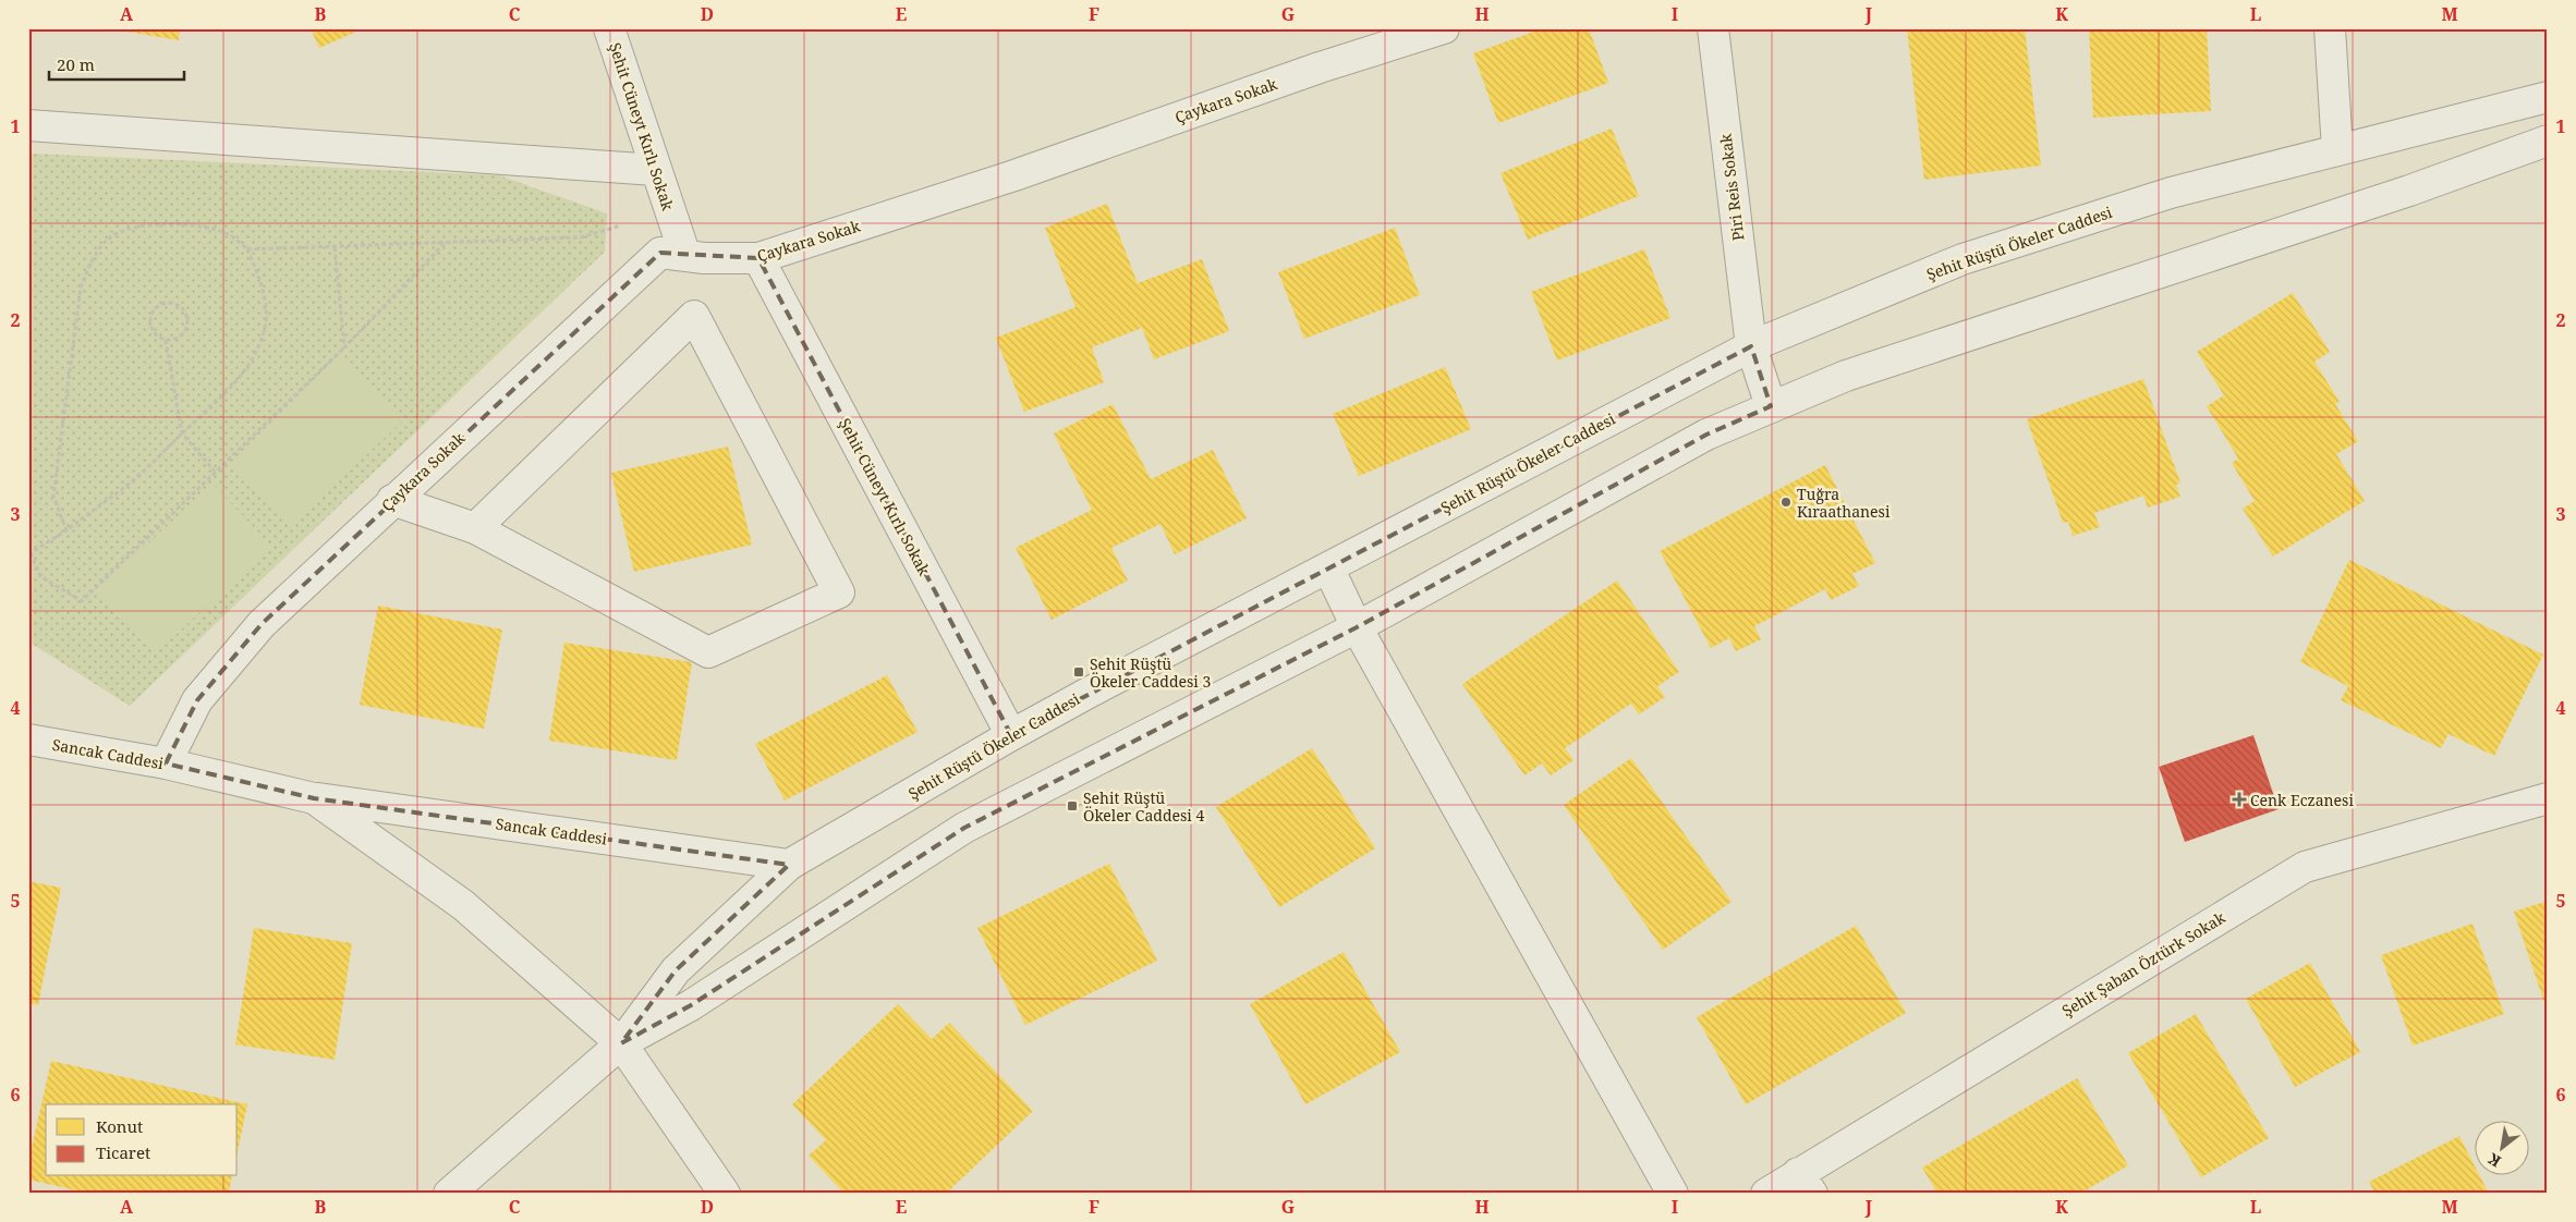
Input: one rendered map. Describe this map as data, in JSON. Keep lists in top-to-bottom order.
{
  "streets": {
    "street": [
      "Çaykara Sokak",
      "Şehit Cüneyt Kırlı Sokak",
      "Piri Reis Sokak",
      "Şehit Rüştü Ökeler Caddesi",
      "Sancak Caddesi",
      "Şehit Şaban Öztürk Sokak"
    ]
  },
  "crossings": [
    ["Çaykara Sokak", "Şehit Cüneyt Kırlı Sokak"],
    ["Çaykara Sokak", "Sancak Caddesi"],
    ["Şehit Cüneyt Kırlı Sokak", "Şehit Rüştü Ökeler Caddesi"],
    ["Piri Reis Sokak", "Şehit Rüştü Ökeler Caddesi"],
    ["Şehit Rüştü Ökeler Caddesi", "Sancak Caddesi"]
  ],
  "places": {
    "other": ["Tuğra Kıraathanesi"],
    "transit": ["Şehit Rüştü Ökeler Caddesi 3", "Şehit Rüştü Ökeler Caddesi 4"],
    "health": ["Cenk Eczanesi"]
  },
  "legend": ["Konut", "Ticaret"],
  "scale_bar": "20 m",
  "north": "bottom left",
  "grid": {
    "columns": [
      "A",
      "B",
      "C",
      "D",
      "E",
      "F",
      "G",
      "H",
      "I",
      "J",
      "K",
      "L",
      "M"
    ],
    "rows": [
      "1",
      "2",
      "3",
      "4",
      "5",
      "6"
    ]
  }
}
